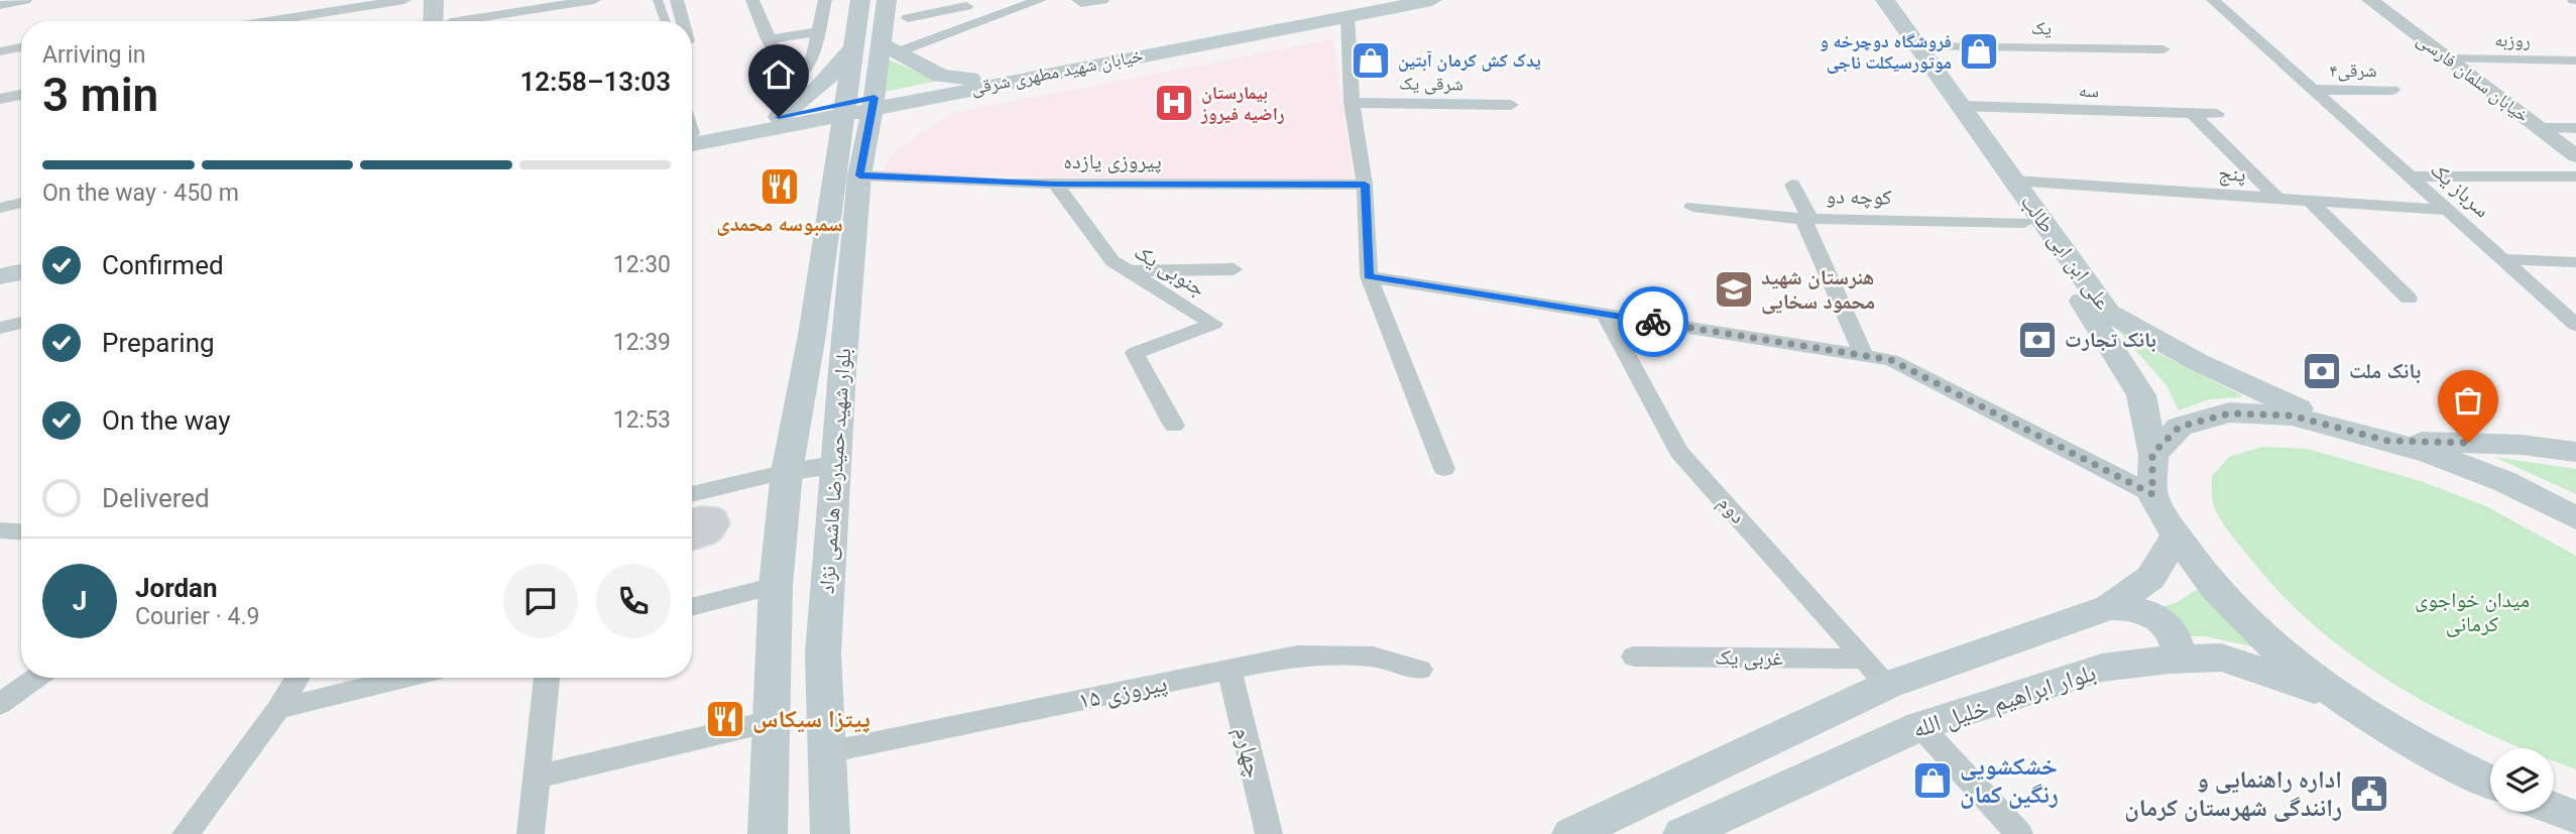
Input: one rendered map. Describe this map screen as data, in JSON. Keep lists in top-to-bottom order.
{
  "streets": {
    "main road": [
      "خیابان شهید مطهری شرقی",
      "علی ابن ابی طالب",
      "بلوار شهید حمیدرضا هاشمی نژاد",
      "بلوار ابراهیم خلیل الله"
    ],
    "street": [
      "یک",
      "روزبه",
      "شرقی۴",
      "خیابان سلمان فارسی",
      "شرقی یک",
      "سه",
      "پیروزی یازده",
      "پنج",
      "سرباز یک",
      "کوچه دو",
      "جنوبی یک",
      "دوم",
      "غربی یک",
      "پیروزی ۱۵",
      "چهارم"
    ]
  },
  "crossings": [
    ["یک", "علی ابن ابی طالب"],
    ["روزبه", "خیابان سلمان فارسی"],
    ["شرقی۴", "سرباز یک"],
    ["خیابان شهید مطهری شرقی", "بلوار شهید حمیدرضا هاشمی نژاد"],
    ["سه", "علی ابن ابی طالب"],
    ["پیروزی یازده", "جنوبی یک"],
    ["پیروزی یازده", "بلوار شهید حمیدرضا هاشمی نژاد"],
    ["پنج", "سرباز یک"],
    ["پنج", "علی ابن ابی طالب"],
    ["کوچه دو", "علی ابن ابی طالب"],
    ["بلوار شهید حمیدرضا هاشمی نژاد", "پیروزی ۱۵"],
    ["دوم", "غربی یک"],
    ["پیروزی ۱۵", "چهارم"]
  ],
  "parks": ["میدان خواجوی کرمانی"],
  "places": {
    "shop": ["فروشگاه دوچرخه و موتورسیکلت ناجی", "یدک کش کرمان آبتین", "خشکشویی رنگین کمان"],
    "hospital": ["بیمارستان راضیه فیروز"],
    "restaurant": ["سمبوسه محمدی", "پیتزا سیکاس"],
    "school or university": ["هنرستان شهید محمود سخایی"],
    "bank": ["بانک تجارت", "بانک ملت"],
    "public building": ["اداره راهنمایی و رانندگی شهرستان کرمان"]
  },
  "page": {
    "heading": ["3 min", "Arriving in", "12:58–13:03"],
    "panel": ["Jordan", "Courier · 4.9"],
    "bar": "On the way · 450 m",
    "list": [
      ["Confirmed", "12:30"],
      ["Preparing", "12:39"],
      ["On the way", "12:53"],
      "Delivered"
    ],
    "round": "J"
  }
}
